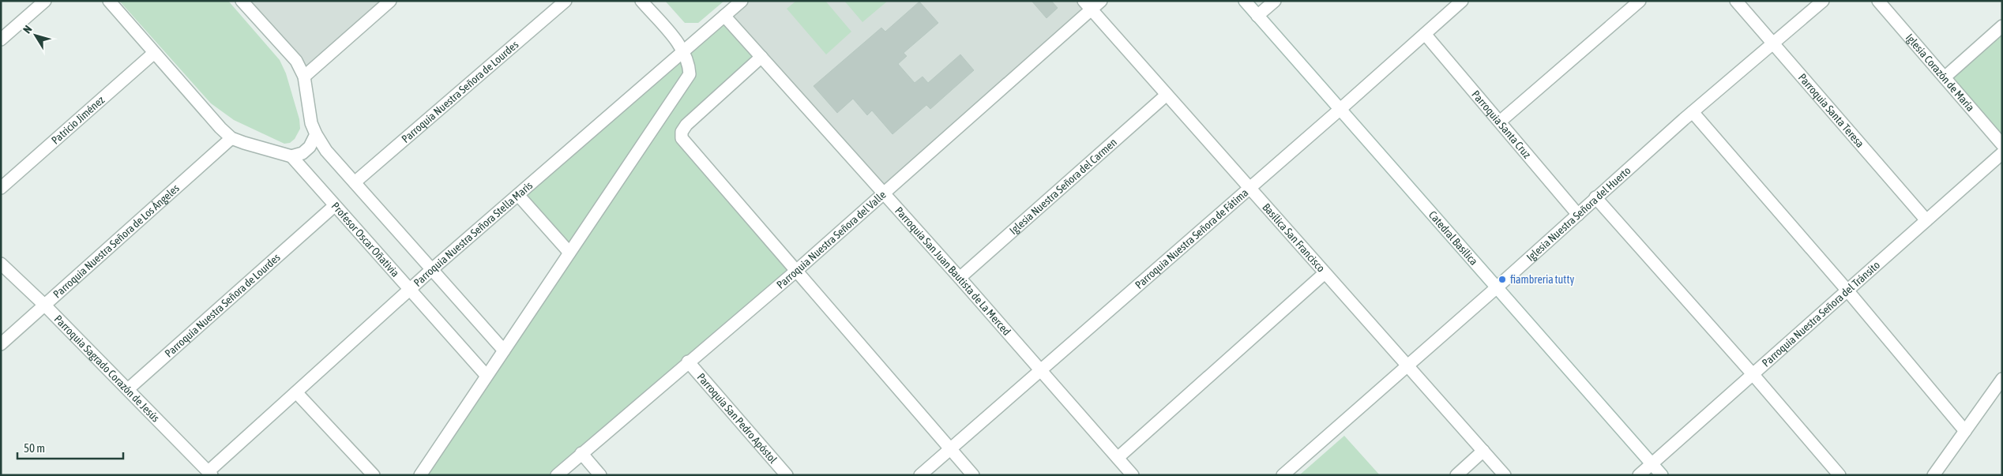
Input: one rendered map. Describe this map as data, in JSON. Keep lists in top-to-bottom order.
{
  "streets": {
    "street": [
      "Iglesia Corazón de María",
      "Parroquia Nuestra Señora de Lourdes",
      "Parroquia Santa Teresa",
      "Patricio Jiménez",
      "Parroquia Santa Cruz",
      "Iglesia Nuestra Señora del Carmen",
      "Iglesia Nuestra Señora del Huerto",
      "Parroquia Nuestra Señora Stella Maris",
      "Catedral Basílica",
      "Parroquia Nuestra Señora del Valle",
      "Parroquia Nuestra Señora de Fátima",
      "Basílica San Francisco",
      "Profesor Oscar Oñativia",
      "Parroquia Nuestra Señora de Los Ángeles",
      "Parroquia San Juan Bautista de La Merced",
      "Parroquia Nuestra Señora del Tránsito",
      "Parroquia Sagrado Corazón de Jesús",
      "Parroquia San Pedro Apóstol"
    ]
  },
  "crossings": [
    ["Parroquia Nuestra Señora de Lourdes", "Profesor Oscar Oñativia"],
    ["Parroquia Nuestra Señora de Lourdes", "Parroquia Sagrado Corazón de Jesús"],
    ["Parroquia Santa Teresa", "Iglesia Nuestra Señora del Huerto"],
    ["Parroquia Santa Teresa", "Parroquia Nuestra Señora del Tránsito"],
    ["Parroquia Santa Cruz", "Iglesia Nuestra Señora del Huerto"],
    ["Parroquia Santa Cruz", "Parroquia Nuestra Señora de Fátima"],
    ["Iglesia Nuestra Señora del Carmen", "Basílica San Francisco"],
    ["Iglesia Nuestra Señora del Carmen", "Parroquia San Juan Bautista de La Merced"],
    ["Iglesia Nuestra Señora del Huerto", "Catedral Basílica"],
    ["Iglesia Nuestra Señora del Huerto", "Basílica San Francisco"],
    ["Parroquia Nuestra Señora Stella Maris", "Profesor Oscar Oñativia"],
    ["Parroquia Nuestra Señora Stella Maris", "Parroquia San Juan Bautista de La Merced"],
    ["Parroquia Nuestra Señora Stella Maris", "Parroquia Sagrado Corazón de Jesús"],
    ["Catedral Basílica", "Parroquia Nuestra Señora de Fátima"],
    ["Catedral Basílica", "Parroquia Nuestra Señora del Tránsito"],
    ["Parroquia Nuestra Señora del Valle", "Basílica San Francisco"],
    ["Parroquia Nuestra Señora del Valle", "Parroquia San Juan Bautista de La Merced"],
    ["Parroquia Nuestra Señora del Valle", "Parroquia San Pedro Apóstol"],
    ["Parroquia Nuestra Señora de Fátima", "Basílica San Francisco"],
    ["Parroquia Nuestra Señora de Fátima", "Parroquia San Juan Bautista de La Merced"],
    ["Parroquia Nuestra Señora de Los Ángeles", "Parroquia Sagrado Corazón de Jesús"]
  ],
  "places": ["fiambreria tutty"],
  "scale_bar": "50 m",
  "north": "top left"
}
